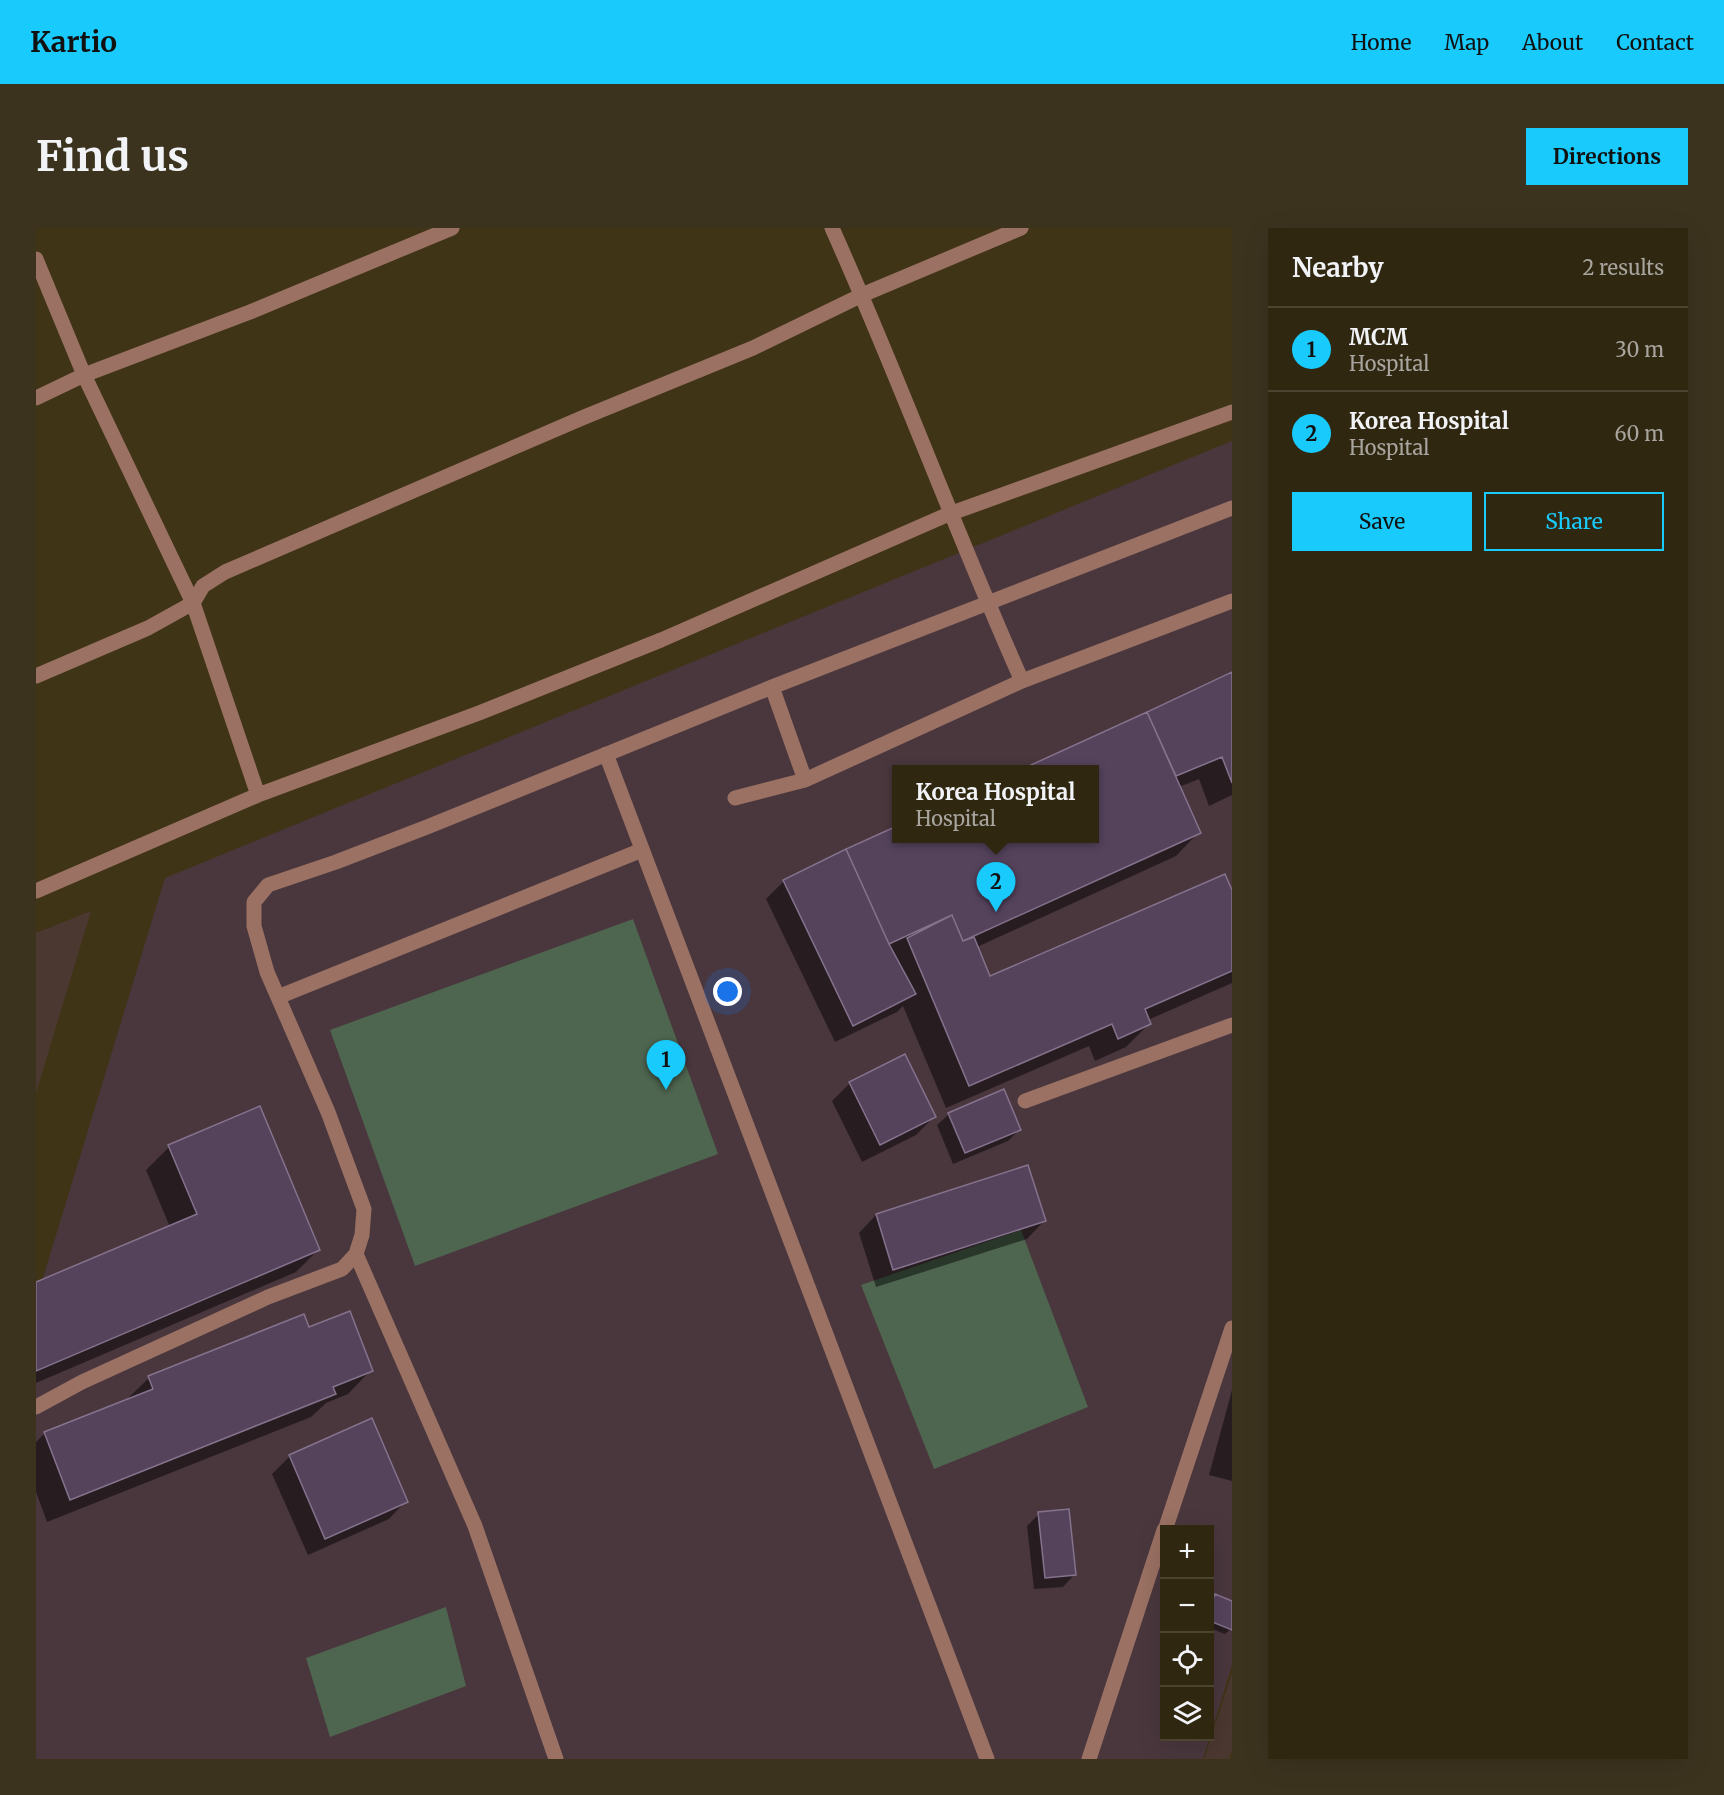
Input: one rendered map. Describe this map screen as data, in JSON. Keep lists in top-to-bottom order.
{
  "page": {
    "header": "Kartio",
    "nav": [
      "Home",
      "Map",
      "About",
      "Contact"
    ],
    "buttons": [
      "Directions",
      ["Save", "Share"]
    ],
    "title": "Find us",
    "heading": ["Nearby", "2 results"],
    "list": [
      {
        "mark": "1",
        "name": "MCM",
        "note": "Hospital",
        "value": "30 m"
      },
      {
        "mark": "2",
        "name": "Korea Hospital",
        "note": "Hospital",
        "value": "60 m"
      }
    ],
    "popup": ["Korea Hospital", "Hospital"],
    "pins": ["2", "1"],
    "map_buttons": ["+", "−"]
  }
}
